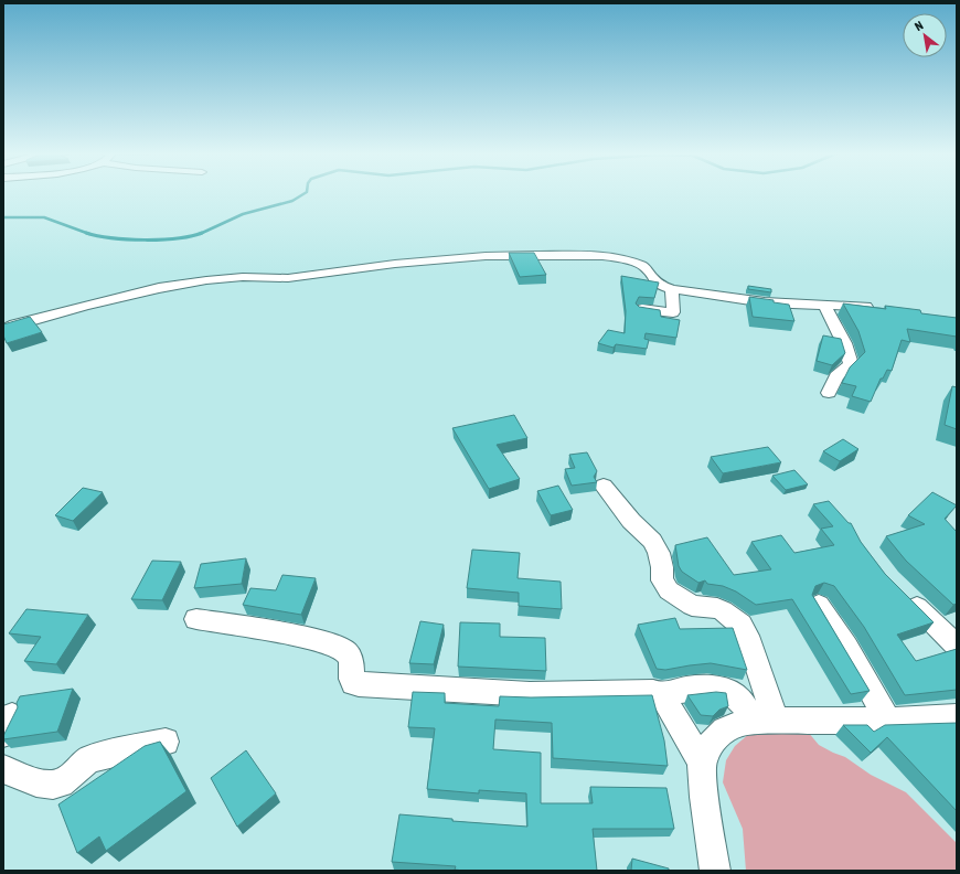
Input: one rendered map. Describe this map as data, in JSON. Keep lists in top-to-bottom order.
{
  "north": "top left"
}
